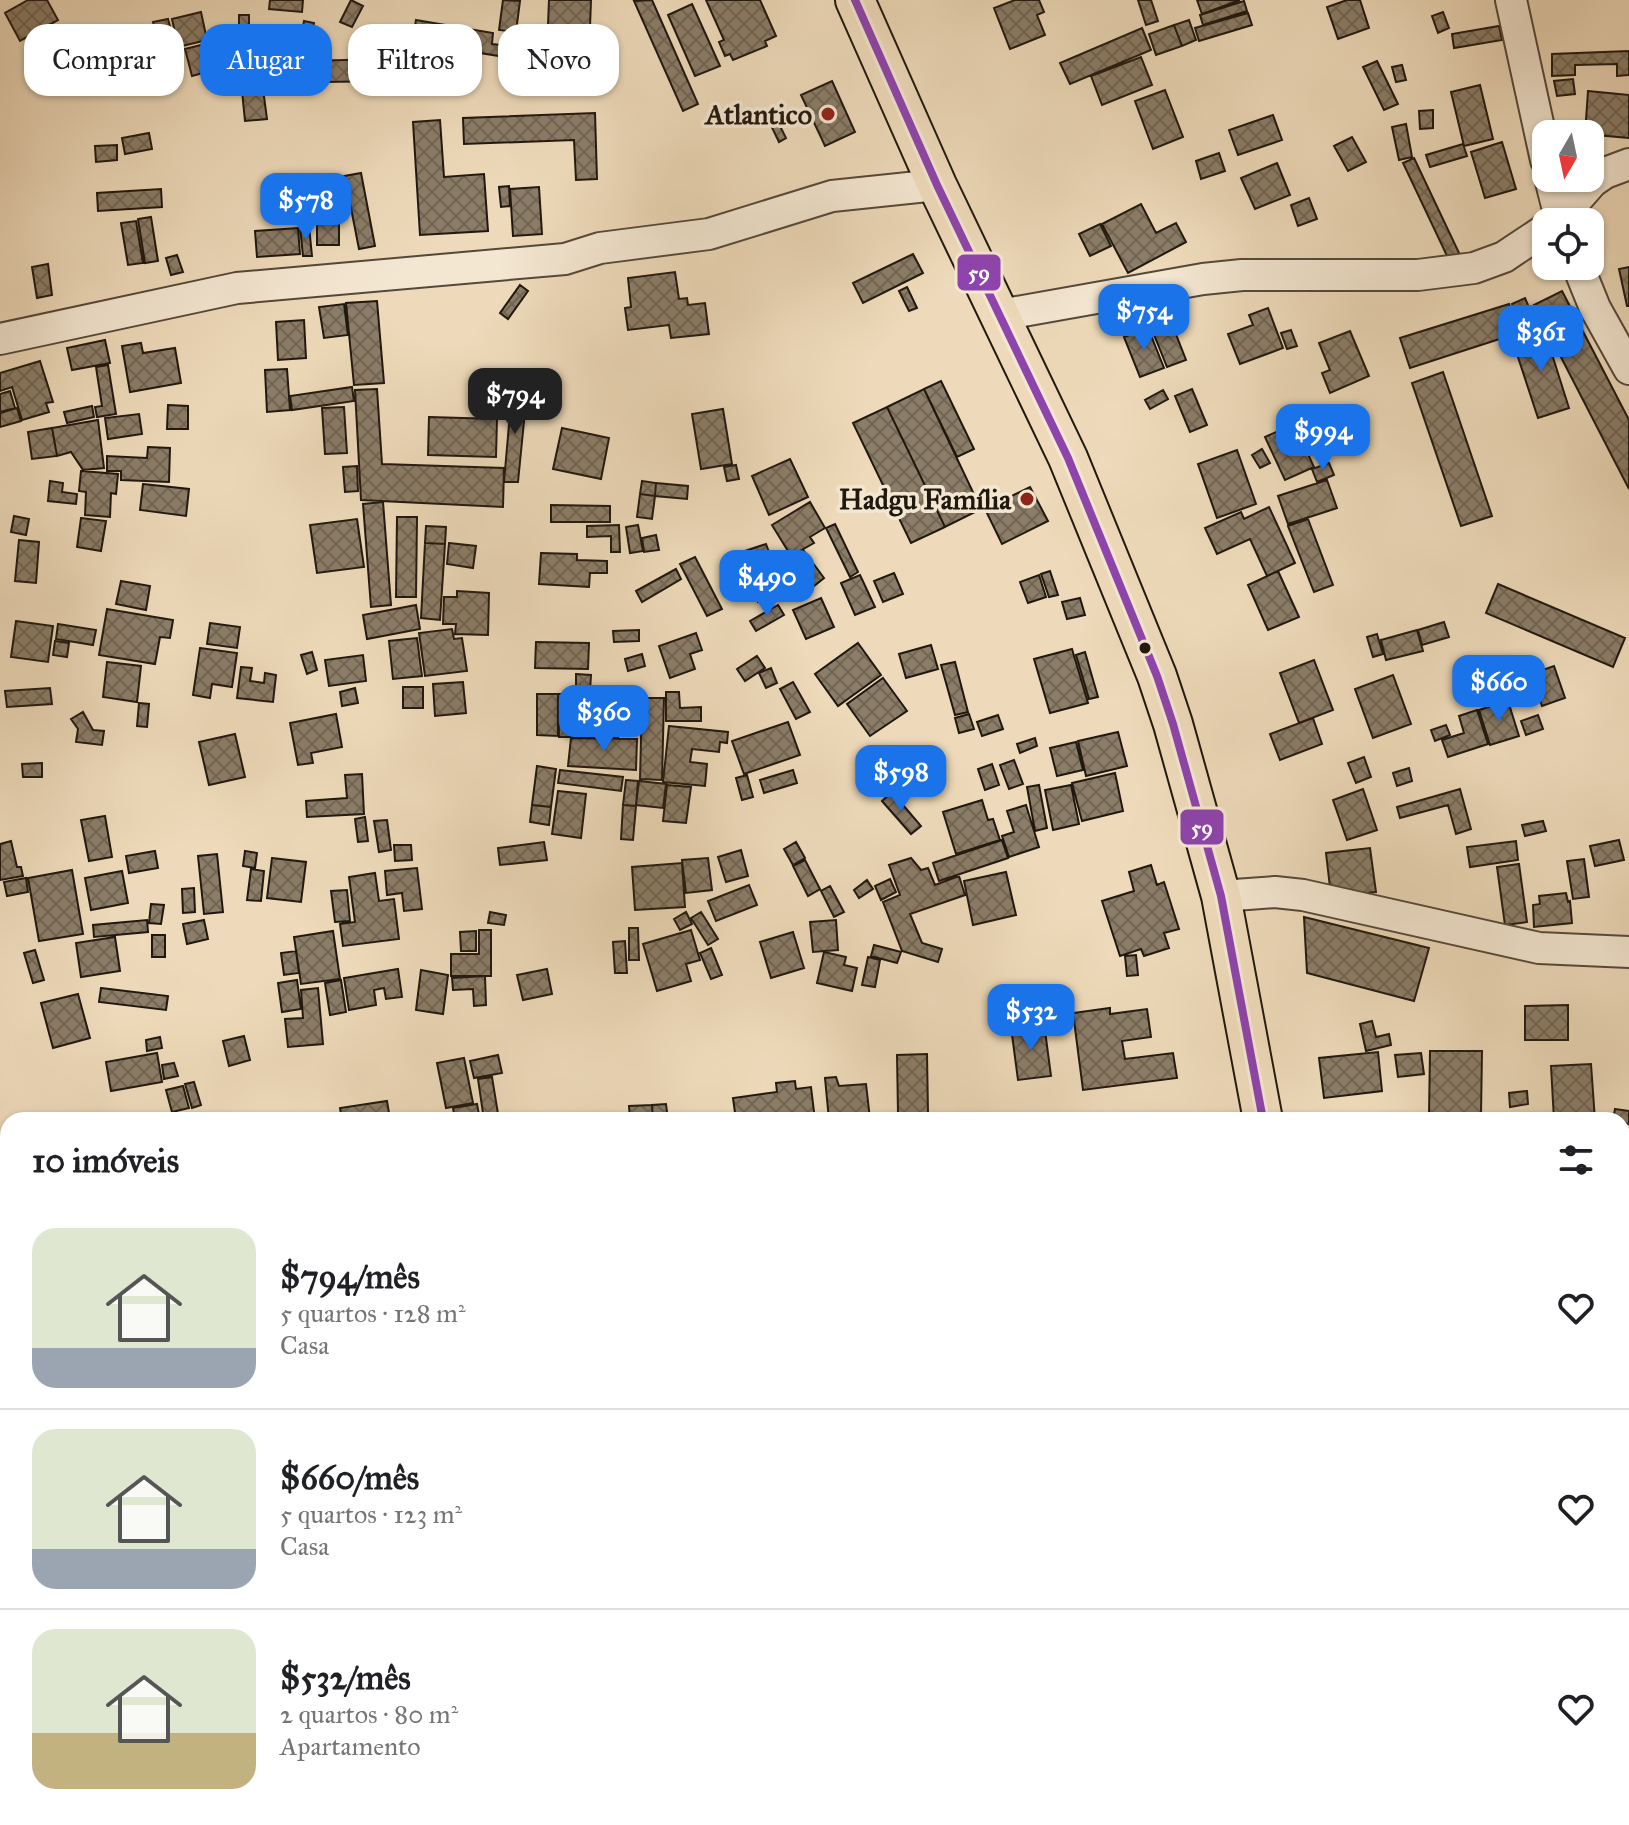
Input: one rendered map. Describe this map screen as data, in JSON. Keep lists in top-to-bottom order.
{
  "places": ["Atlantico", "Hadgu Família"],
  "lines": ["transit line 59"],
  "north": "bottom",
  "page": {
    "chip": [
      "Comprar",
      "Alugar",
      "Filtros",
      "Novo"
    ],
    "price": [
      "$578",
      "$754",
      "$361",
      "$794",
      "$994",
      "$490",
      "$660",
      "$360",
      "$598",
      "$532"
    ],
    "heading": "10 imóveis",
    "list": [
      {
        "name": "$794/mês",
        "note": "5 quartos · 128 m² · Casa"
      },
      {
        "name": "$660/mês",
        "note": "5 quartos · 123 m² · Casa"
      },
      {
        "name": "$532/mês",
        "note": "2 quartos · 80 m² · Apartamento"
      }
    ]
  }
}
